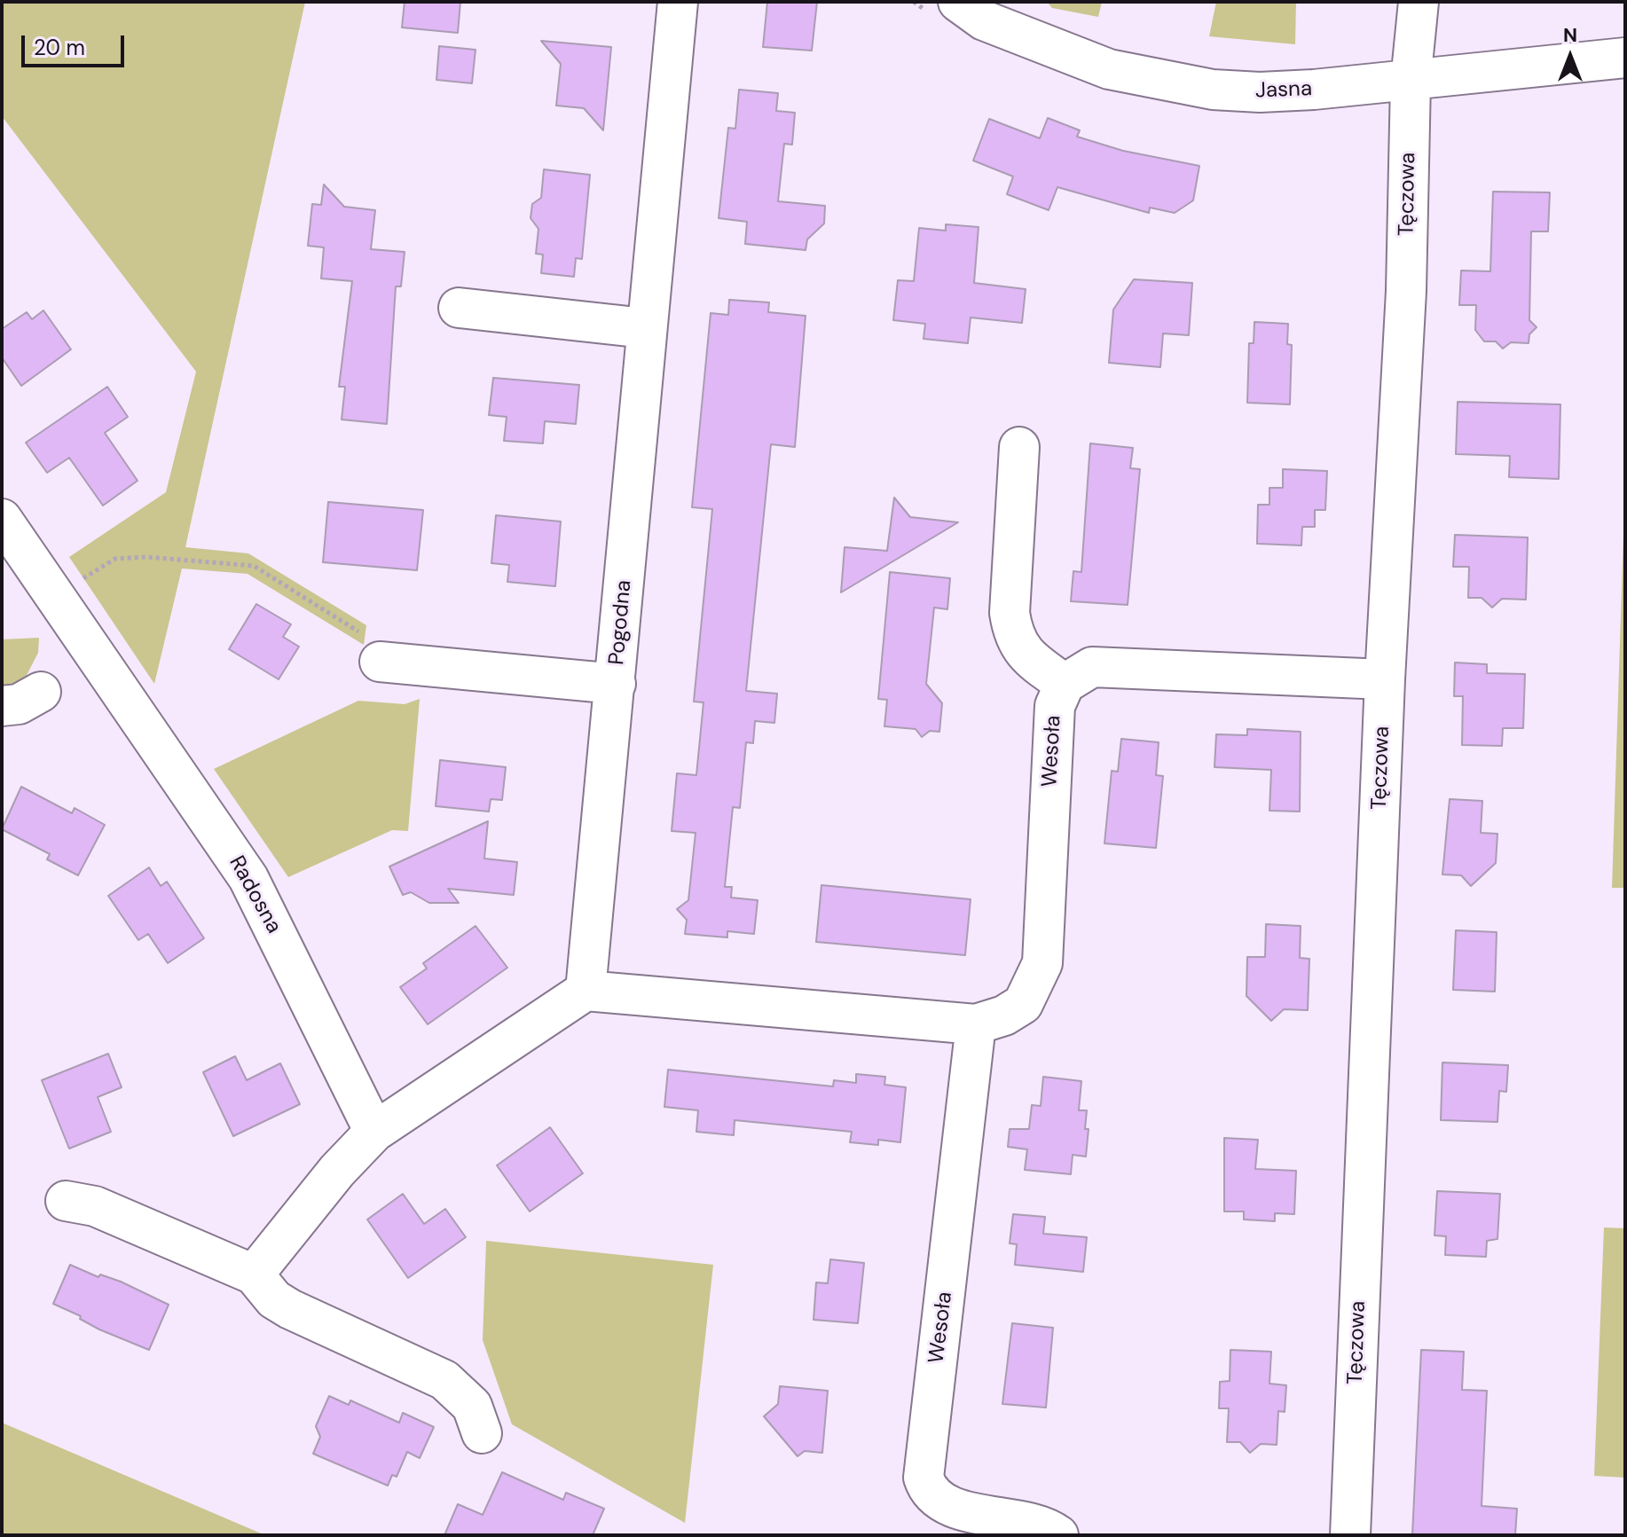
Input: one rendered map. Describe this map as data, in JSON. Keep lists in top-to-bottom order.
{
  "streets": {
    "street": [
      "Jasna",
      "Tęczowa",
      "Pogodna",
      "Wesoła",
      "Radosna"
    ]
  },
  "crossings": [
    ["Jasna", "Tęczowa"],
    ["Pogodna", "Wesoła"]
  ],
  "scale_bar": "20 m",
  "north": "top"
}
